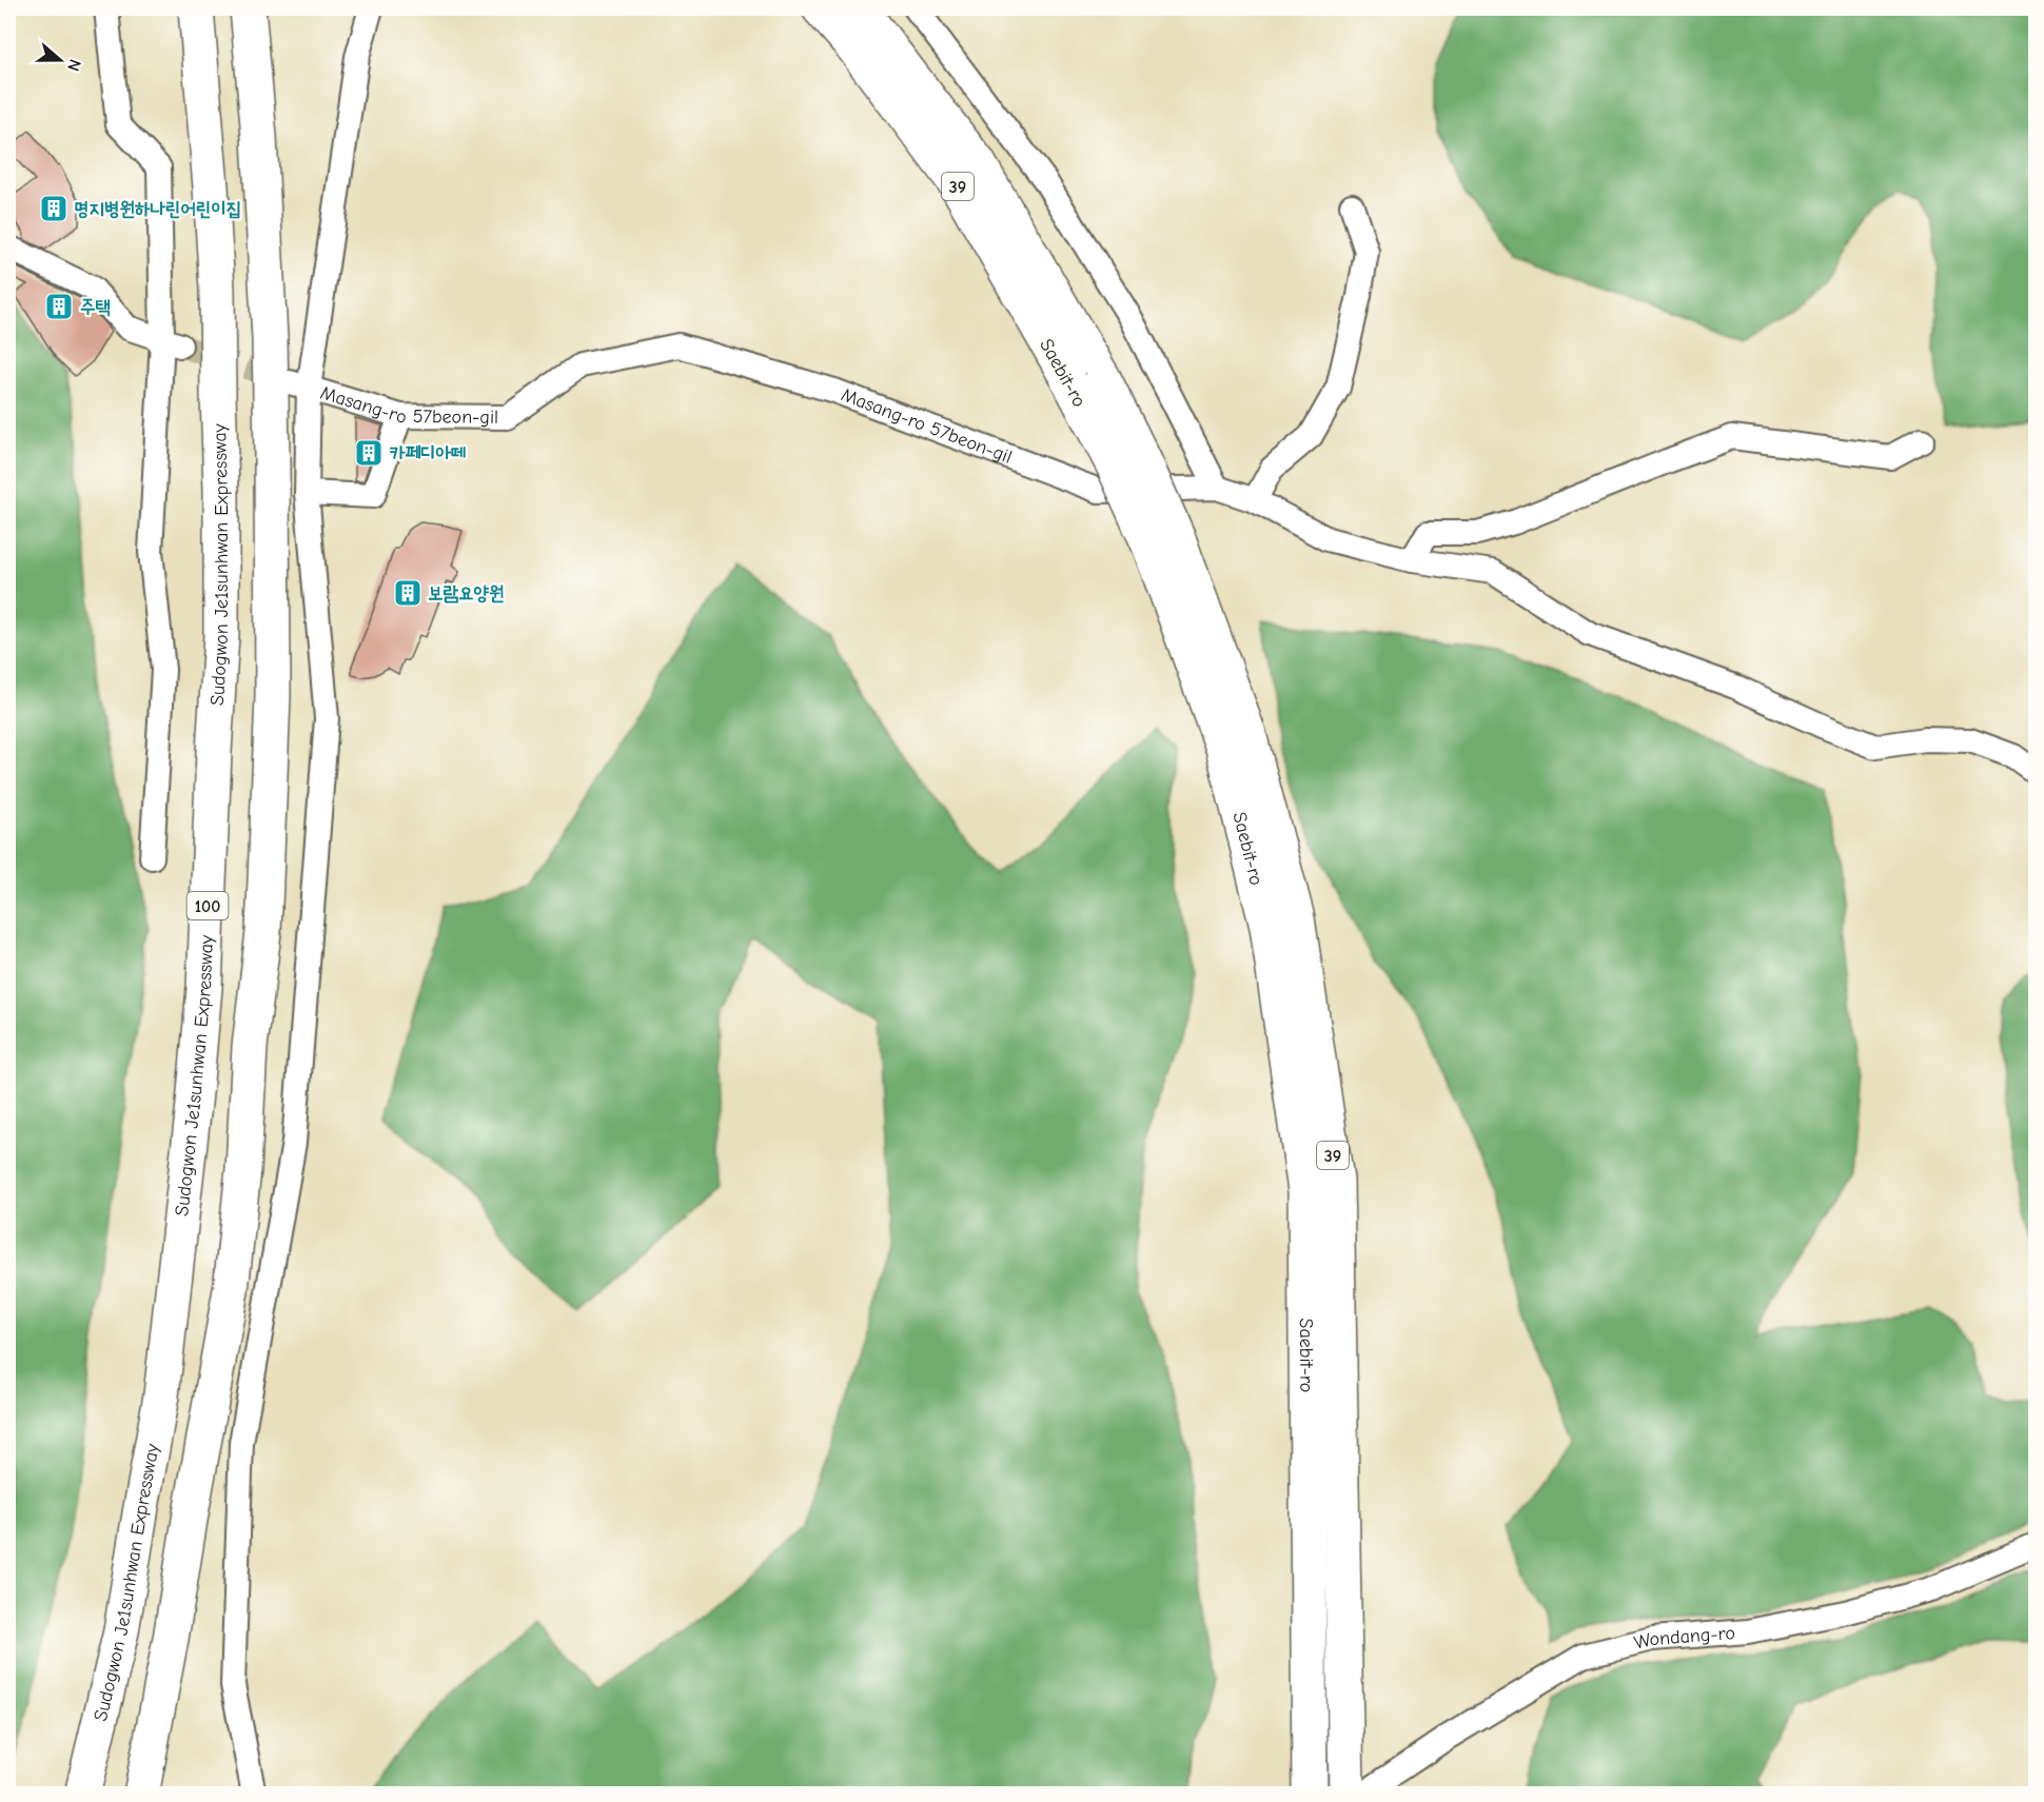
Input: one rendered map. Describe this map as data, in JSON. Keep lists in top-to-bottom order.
{
  "streets": {
    "highway": [
      "39",
      "Saebit-ro",
      "Sudogwon Je1sunhwan Expressway",
      "100"
    ],
    "street": ["Masang-ro 57beon-gil", "Wondang-ro"]
  },
  "places": {
    "building": [
      "명지병원하나린어린이집",
      "주택",
      "카페디아떼",
      "보람요양원"
    ]
  },
  "north": "right"
}
